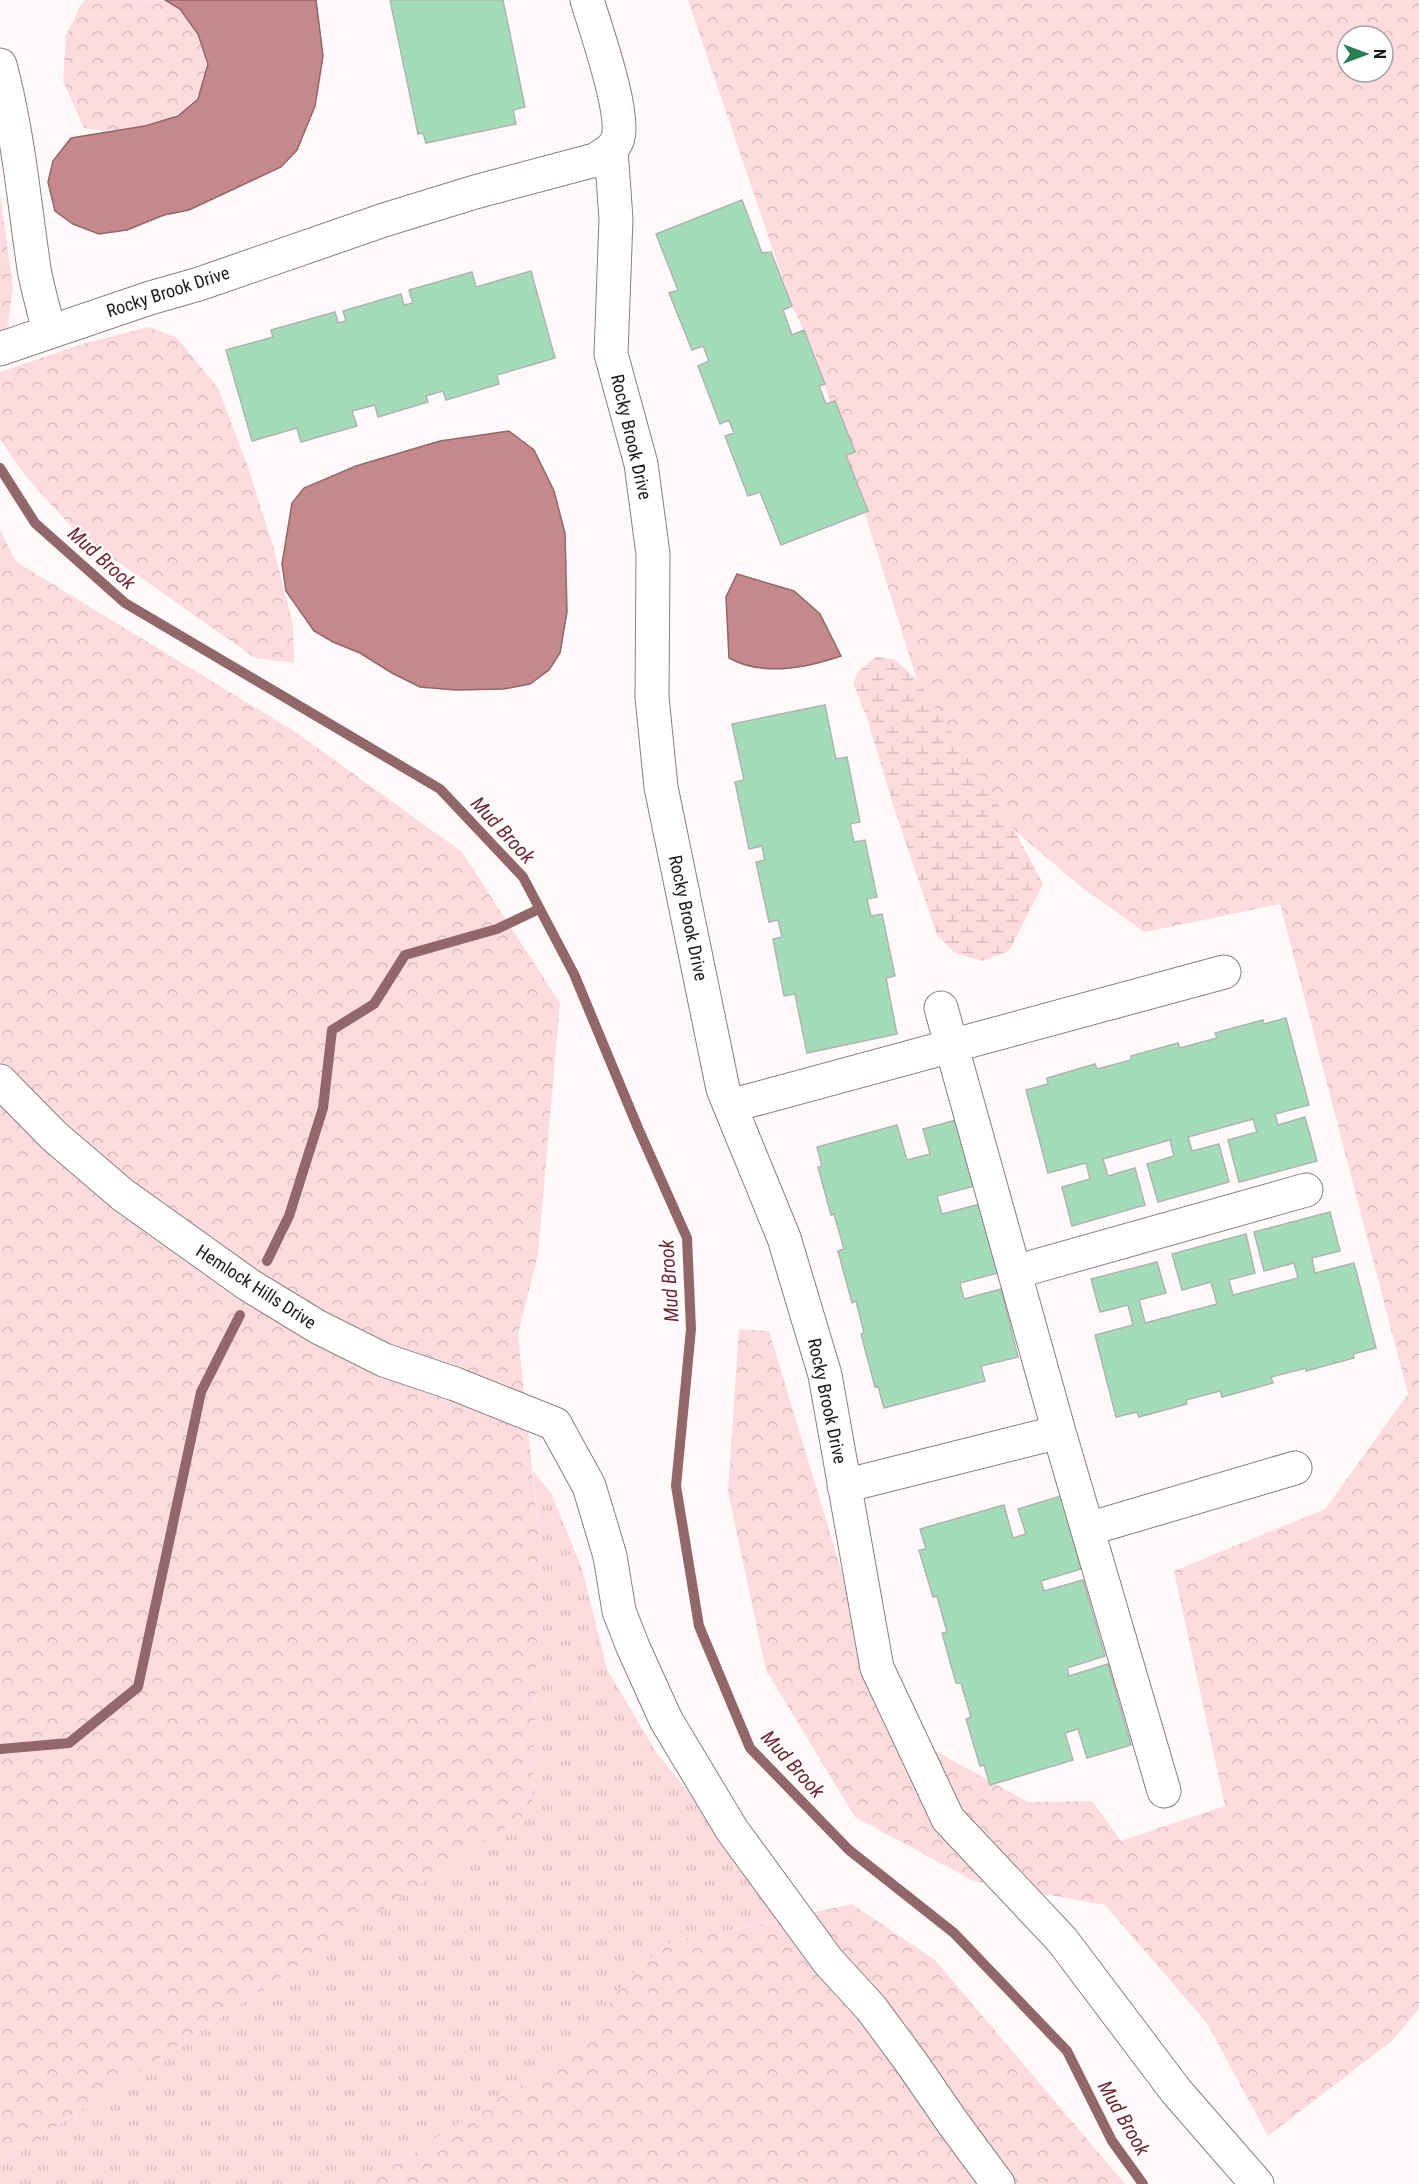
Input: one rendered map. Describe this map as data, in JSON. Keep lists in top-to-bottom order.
{
  "streets": {
    "street": ["Rocky Brook Drive", "Hemlock Hills Drive"]
  },
  "water": ["Mud Brook"],
  "north": "right"
}
